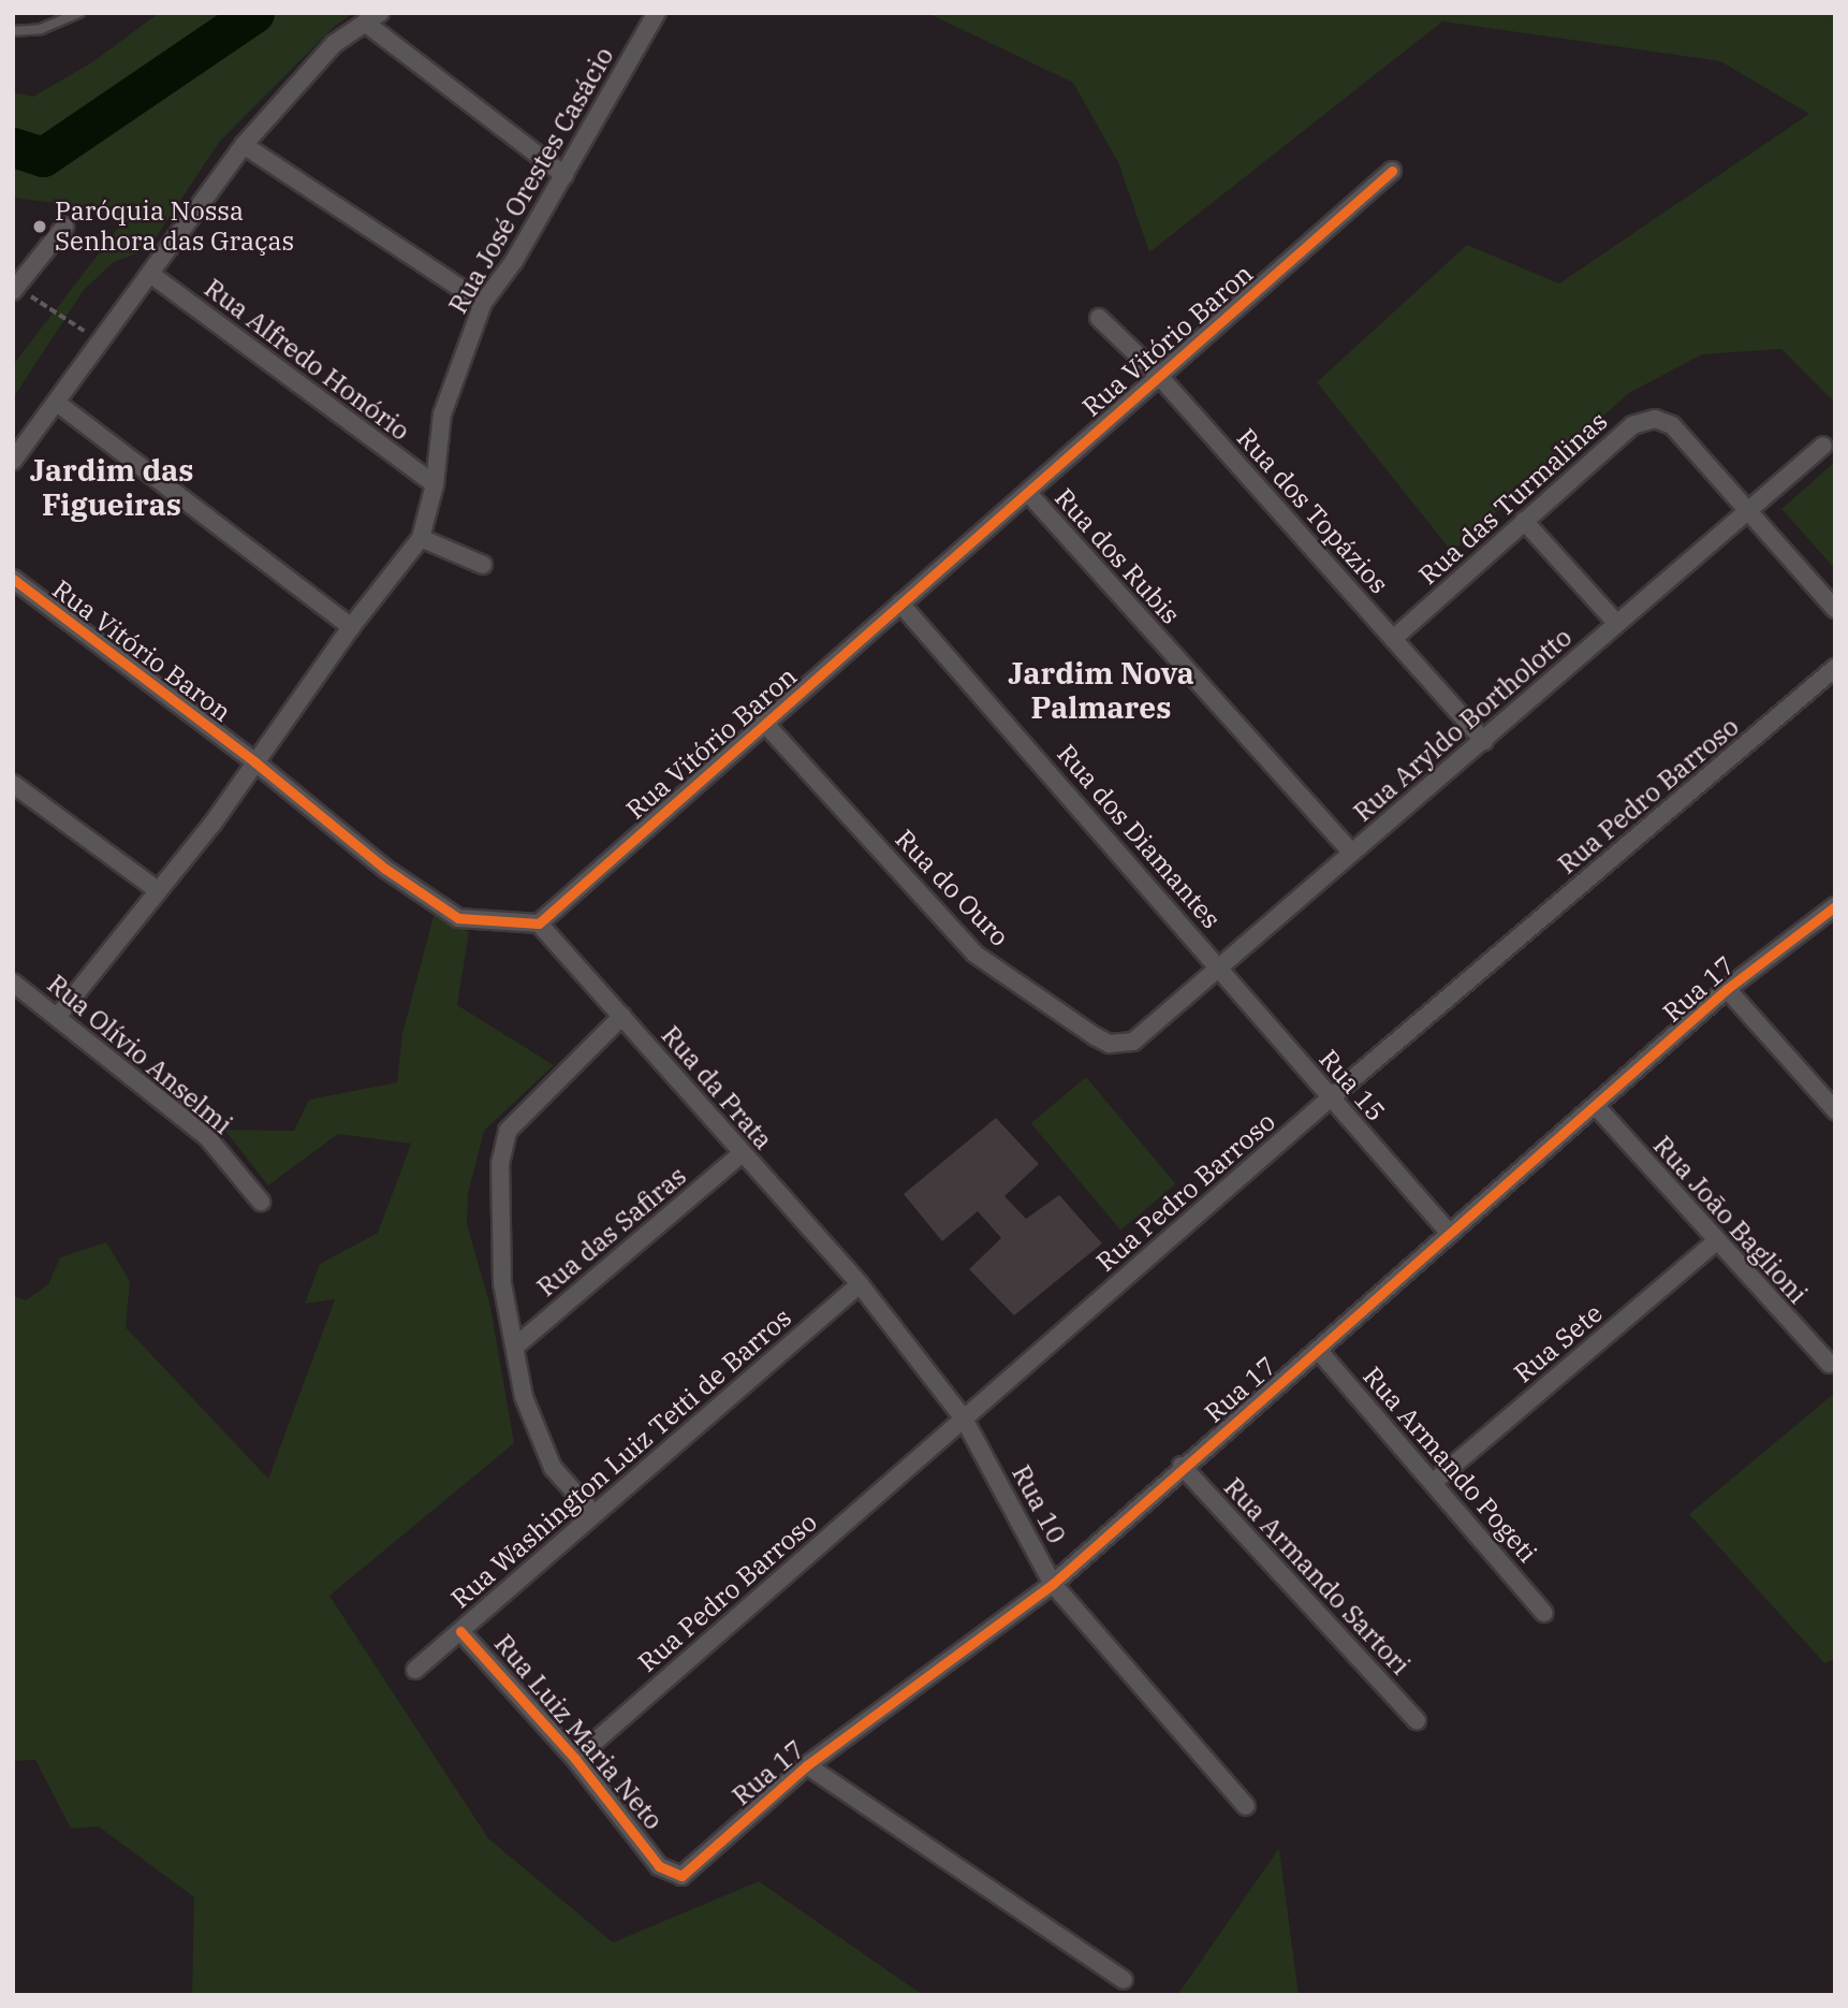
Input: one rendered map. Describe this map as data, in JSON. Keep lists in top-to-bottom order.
{
  "streets": {
    "street": [
      "Rua José Orestes Casácio",
      "Rua Vitório Baron",
      "Rua Alfredo Honório",
      "Rua das Turmalinas",
      "Rua dos Topázios",
      "Rua dos Rubis",
      "Rua Aryldo Bortholotto",
      "Rua Pedro Barroso",
      "Rua dos Diamantes",
      "Rua do Ouro",
      "Rua 17",
      "Rua Olívio Anselmi",
      "Rua 15",
      "Rua da Prata",
      "Rua João Baglioni",
      "Rua das Safiras",
      "Rua Sete",
      "Rua Washington Luiz Tetti de Barros",
      "Rua Armando Pogeti",
      "Rua 10",
      "Rua Armando Sartori",
      "Rua Luiz Maria Neto"
    ]
  },
  "crossings": [
    ["Rua José Orestes Casácio", "Rua Vitório Baron"],
    ["Rua José Orestes Casácio", "Rua Alfredo Honório"],
    ["Rua José Orestes Casácio", "Rua Olívio Anselmi"],
    ["Rua Vitório Baron", "Rua dos Topázios"],
    ["Rua Vitório Baron", "Rua dos Rubis"],
    ["Rua Vitório Baron", "Rua dos Diamantes"],
    ["Rua Vitório Baron", "Rua do Ouro"],
    ["Rua Vitório Baron", "Rua da Prata"],
    ["Rua das Turmalinas", "Rua dos Topázios"],
    ["Rua das Turmalinas", "Rua Aryldo Bortholotto"],
    ["Rua dos Topázios", "Rua Aryldo Bortholotto"],
    ["Rua dos Rubis", "Rua Aryldo Bortholotto"],
    ["Rua Aryldo Bortholotto", "Rua dos Diamantes"],
    ["Rua Aryldo Bortholotto", "Rua do Ouro"],
    ["Rua Aryldo Bortholotto", "Rua 15"],
    ["Rua Pedro Barroso", "Rua 15"],
    ["Rua Pedro Barroso", "Rua 10"],
    ["Rua Pedro Barroso", "Rua Luiz Maria Neto"],
    ["Rua dos Diamantes", "Rua 15"],
    ["Rua 17", "Rua 15"],
    ["Rua 17", "Rua João Baglioni"],
    ["Rua 17", "Rua Armando Pogeti"],
    ["Rua 17", "Rua 10"],
    ["Rua 17", "Rua Armando Sartori"],
    ["Rua 17", "Rua Luiz Maria Neto"],
    ["Rua da Prata", "Rua das Safiras"],
    ["Rua da Prata", "Rua Washington Luiz Tetti de Barros"],
    ["Rua da Prata", "Rua 10"],
    ["Rua João Baglioni", "Rua Sete"],
    ["Rua Sete", "Rua Armando Pogeti"],
    ["Rua Washington Luiz Tetti de Barros", "Rua 10"],
    ["Rua Washington Luiz Tetti de Barros", "Rua Luiz Maria Neto"]
  ],
  "districts": ["Jardim das Figueiras", "Jardim Nova Palmares"],
  "places": ["Paróquia Nossa Senhora das Graças"]
}
